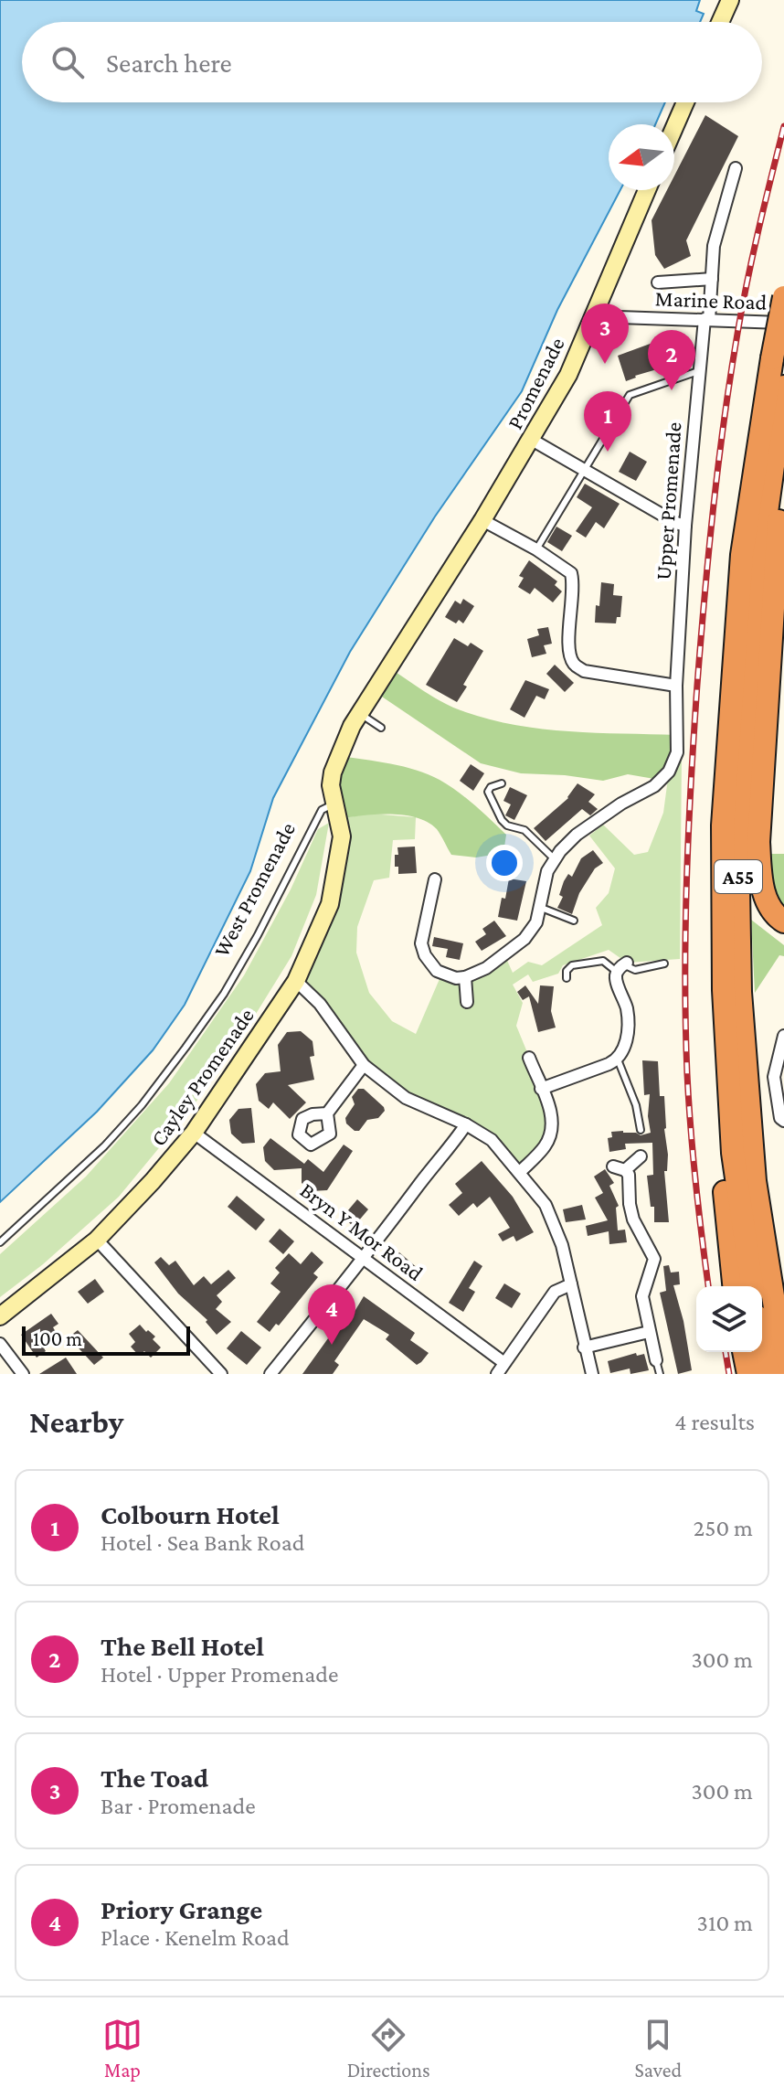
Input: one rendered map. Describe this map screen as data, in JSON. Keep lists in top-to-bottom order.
{
  "streets": {
    "highway": ["A55"],
    "street": [
      "Marine Road",
      "Promenade",
      "Upper Promenade",
      "Cayley Promenade",
      "Bryn Y Mor Road"
    ],
    "lane": ["West Promenade"]
  },
  "crossings": [
    ["Marine Road", "Promenade"],
    ["Marine Road", "Upper Promenade"],
    ["West Promenade", "Cayley Promenade"],
    ["Cayley Promenade", "Bryn Y Mor Road"]
  ],
  "scale_bar": "100 m",
  "north": "left",
  "page": {
    "search": "Search here",
    "pins": [
      "3",
      "2",
      "1",
      "4"
    ],
    "scale": "100 m",
    "heading": ["Nearby", "4 results"],
    "list": [
      {
        "mark": "1",
        "name": "Colbourn Hotel",
        "note": "Hotel · Sea Bank Road",
        "value": "250 m"
      },
      {
        "mark": "2",
        "name": "The Bell Hotel",
        "note": "Hotel · Upper Promenade",
        "value": "300 m"
      },
      {
        "mark": "3",
        "name": "The Toad",
        "note": "Bar · Promenade",
        "value": "300 m"
      },
      {
        "mark": "4",
        "name": "Priory Grange",
        "note": "Place · Kenelm Road",
        "value": "310 m"
      }
    ],
    "nav": ["Map", "Directions", "Saved"]
  }
}
